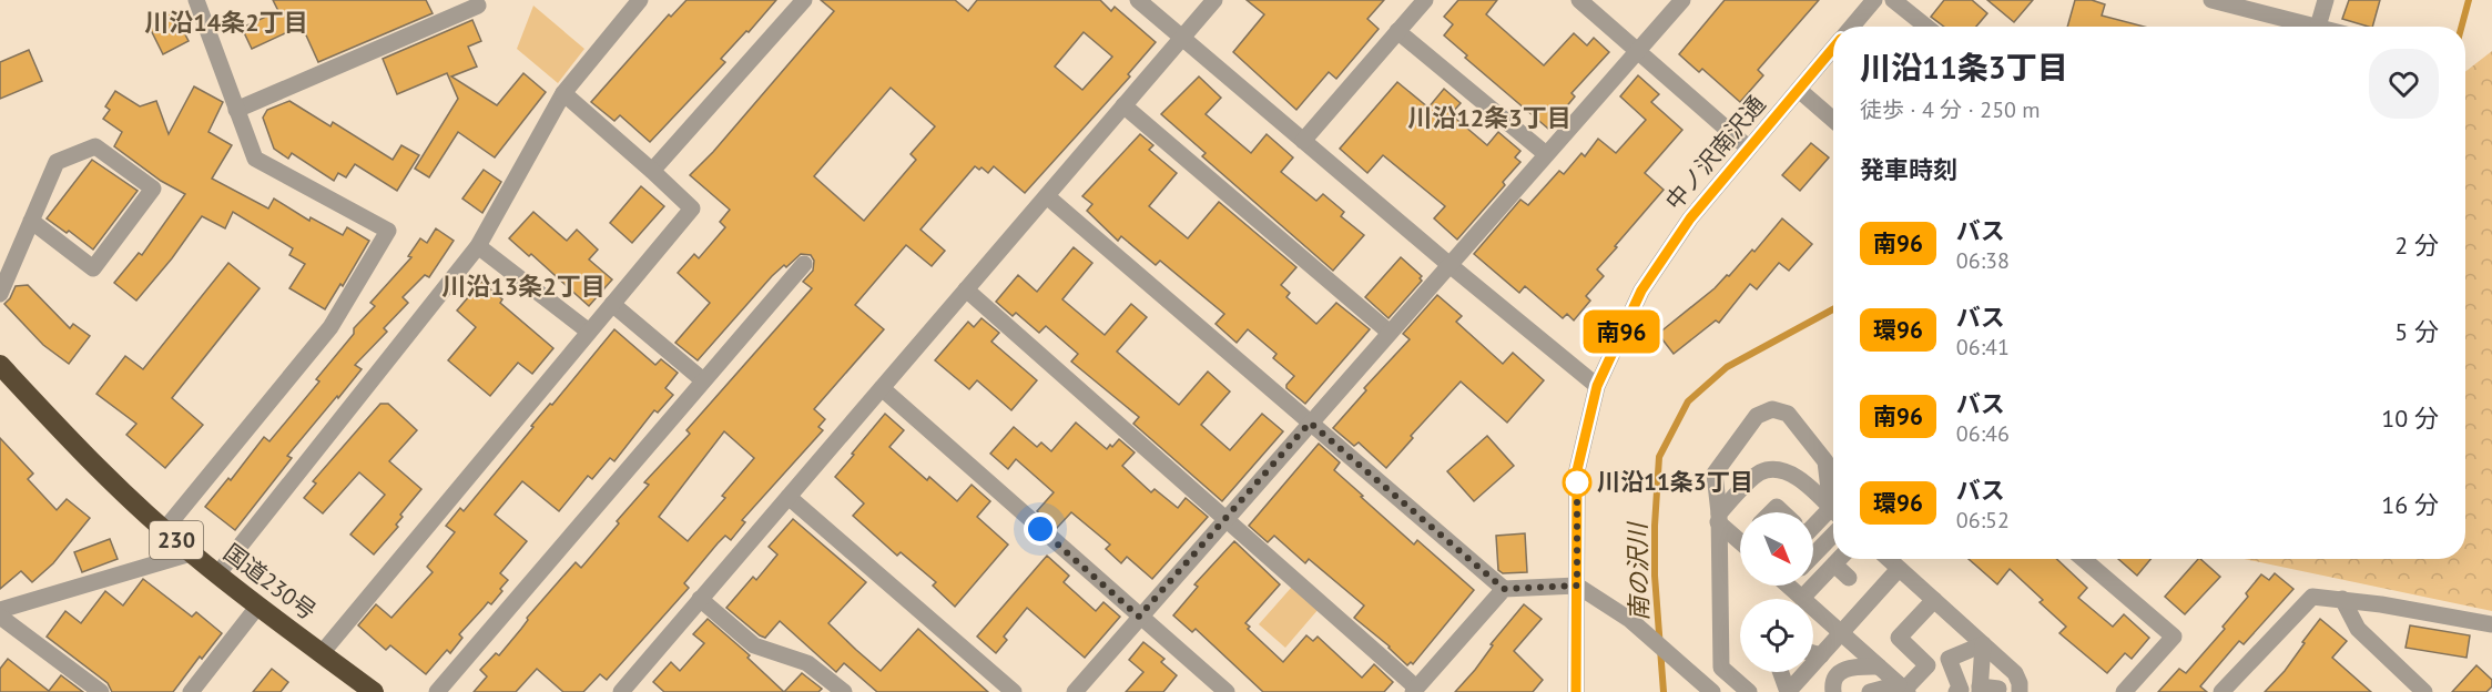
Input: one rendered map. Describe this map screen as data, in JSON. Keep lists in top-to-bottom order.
{
  "streets": {
    "highway": ["230", "国道230号"],
    "street": ["中ノ沢南沢通"]
  },
  "districts": ["川沿14条2丁目", "川沿12条3丁目", "川沿13条2丁目"],
  "water": ["南の沢川"],
  "places": ["川沿11条3丁目"],
  "lines": ["bus line 南96"],
  "north": "bottom right",
  "page": {
    "on_map": "南96",
    "heading": [
      ["川沿11条3丁目", "徒歩 · 4 分 · 250 m"],
      "発車時刻"
    ],
    "list": [
      {
        "mark": "南96",
        "name": "バス",
        "note": "06:38",
        "value": "2 分"
      },
      {
        "mark": "環96",
        "name": "バス",
        "note": "06:41",
        "value": "5 分"
      },
      {
        "mark": "南96",
        "name": "バス",
        "note": "06:46",
        "value": "10 分"
      },
      {
        "mark": "環96",
        "name": "バス",
        "note": "06:52",
        "value": "16 分"
      }
    ]
  }
}
